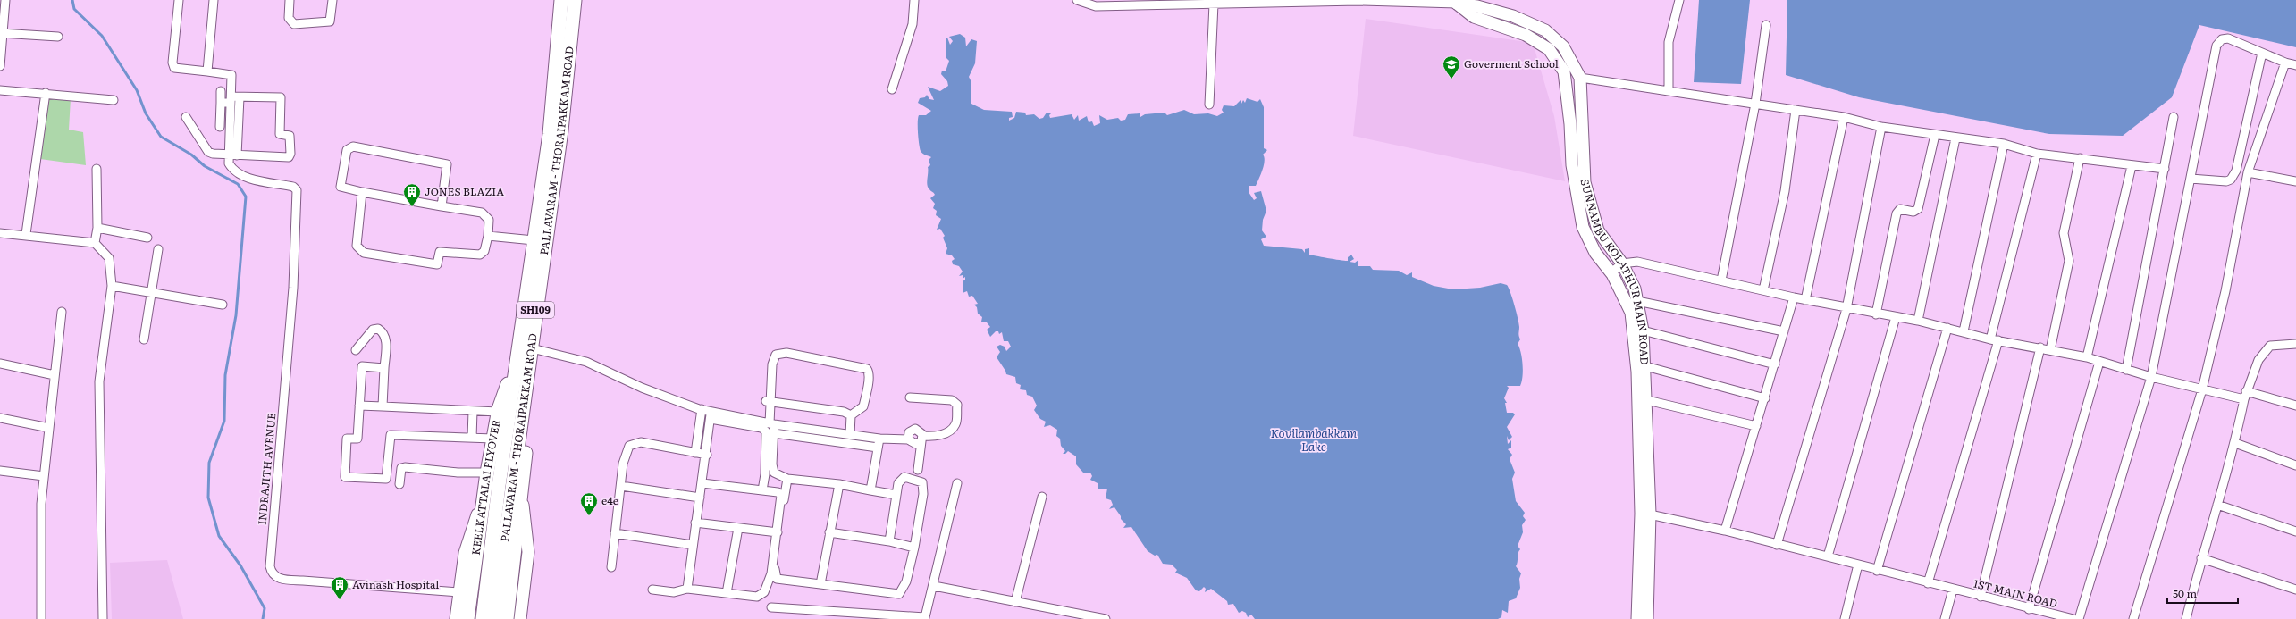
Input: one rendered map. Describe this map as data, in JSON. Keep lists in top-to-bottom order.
{
  "streets": {
    "main road": ["PALLAVARAM - THORAIPAKKAM ROAD", "SH109", "KEELKATTALAI FLYOVER"],
    "street": ["SUNNAMBU KOLATHUR MAIN ROAD", "INDRAJITH AVENUE", "1ST MAIN ROAD"]
  },
  "crossings": [
    ["PALLAVARAM - THORAIPAKKAM ROAD", "KEELKATTALAI FLYOVER"],
    ["SUNNAMBU KOLATHUR MAIN ROAD", "1ST MAIN ROAD"]
  ],
  "water": ["Kovilambakkam Lake"],
  "places": {
    "school or university": ["Goverment School"],
    "building": ["JONES BLAZIA", "e4e", "Avinash Hospital"]
  },
  "scale_bar": "50 m"
}
